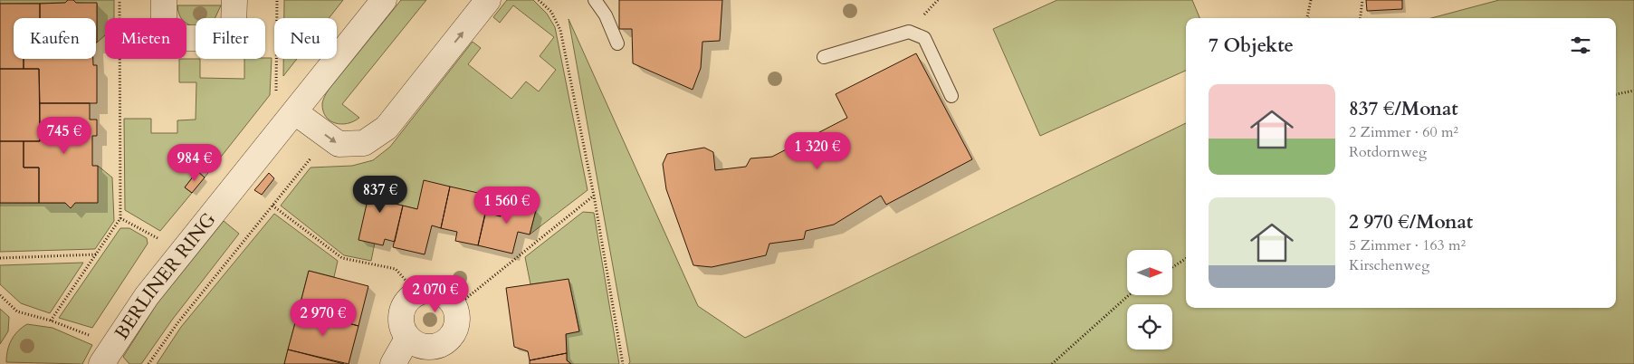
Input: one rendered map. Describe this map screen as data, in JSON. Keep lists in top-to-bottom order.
{
  "streets": {
    "street": ["BERLINER RING"]
  },
  "north": "right",
  "page": {
    "chip": [
      "Kaufen",
      "Mieten",
      "Filter",
      "Neu"
    ],
    "heading": "7 Objekte",
    "list": [
      {
        "name": "837 €/Monat",
        "note": "2 Zimmer · 60 m² · Rotdornweg"
      },
      {
        "name": "2 970 €/Monat",
        "note": "5 Zimmer · 163 m² · Kirschenweg"
      }
    ],
    "price": [
      "745 €",
      "1 320 €",
      "984 €",
      "837 €",
      "1 560 €",
      "2 070 €",
      "2 970 €"
    ]
  }
}
